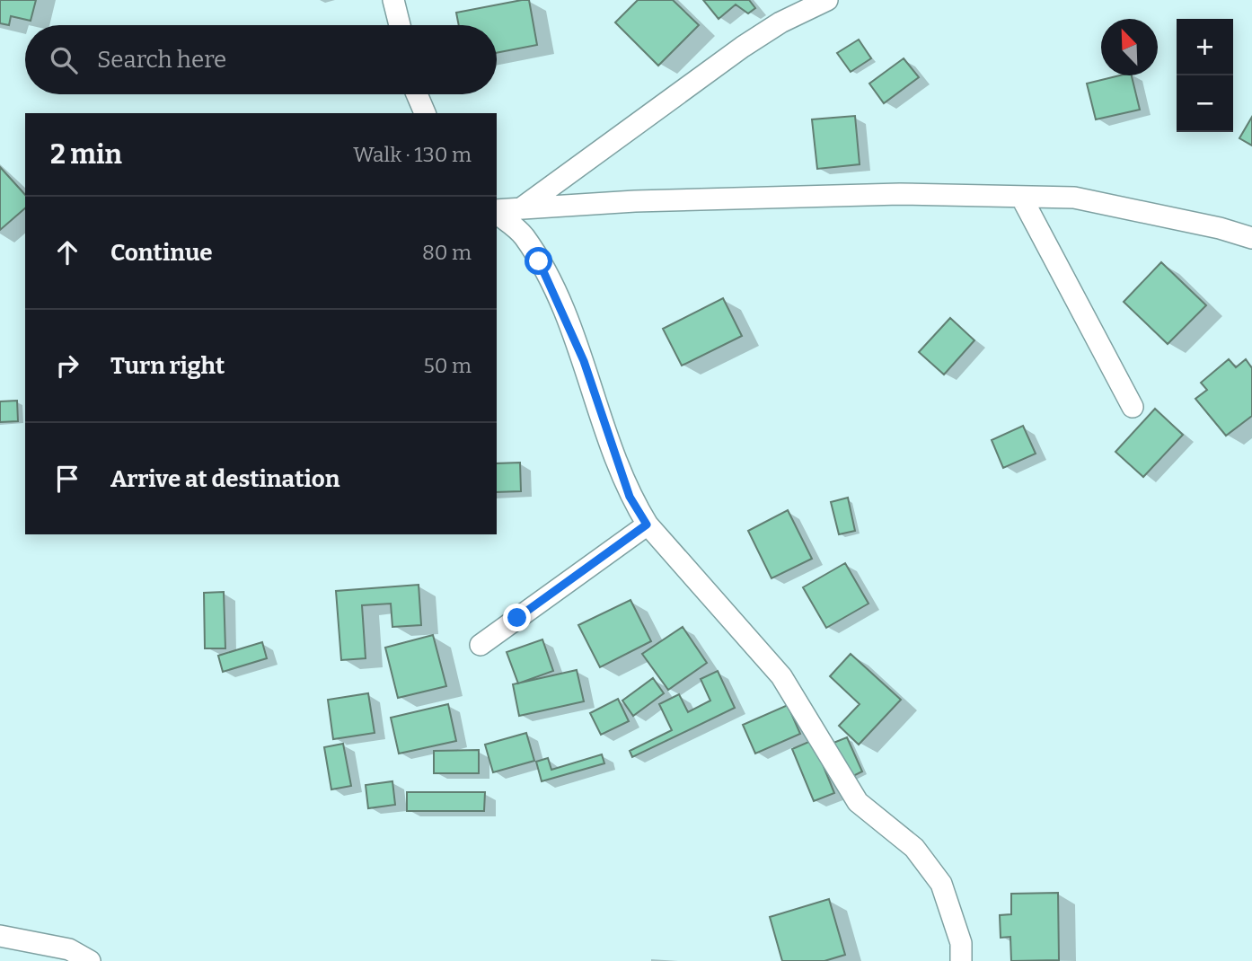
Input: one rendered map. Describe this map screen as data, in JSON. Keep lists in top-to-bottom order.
{
  "north": "top left",
  "page": {
    "map_buttons": ["+", "−"],
    "search": "Search here",
    "heading": ["2 min", "Walk · 130 m"],
    "list": [
      ["Continue", "80 m"],
      ["Turn right", "50 m"],
      "Arrive at destination"
    ]
  }
}
